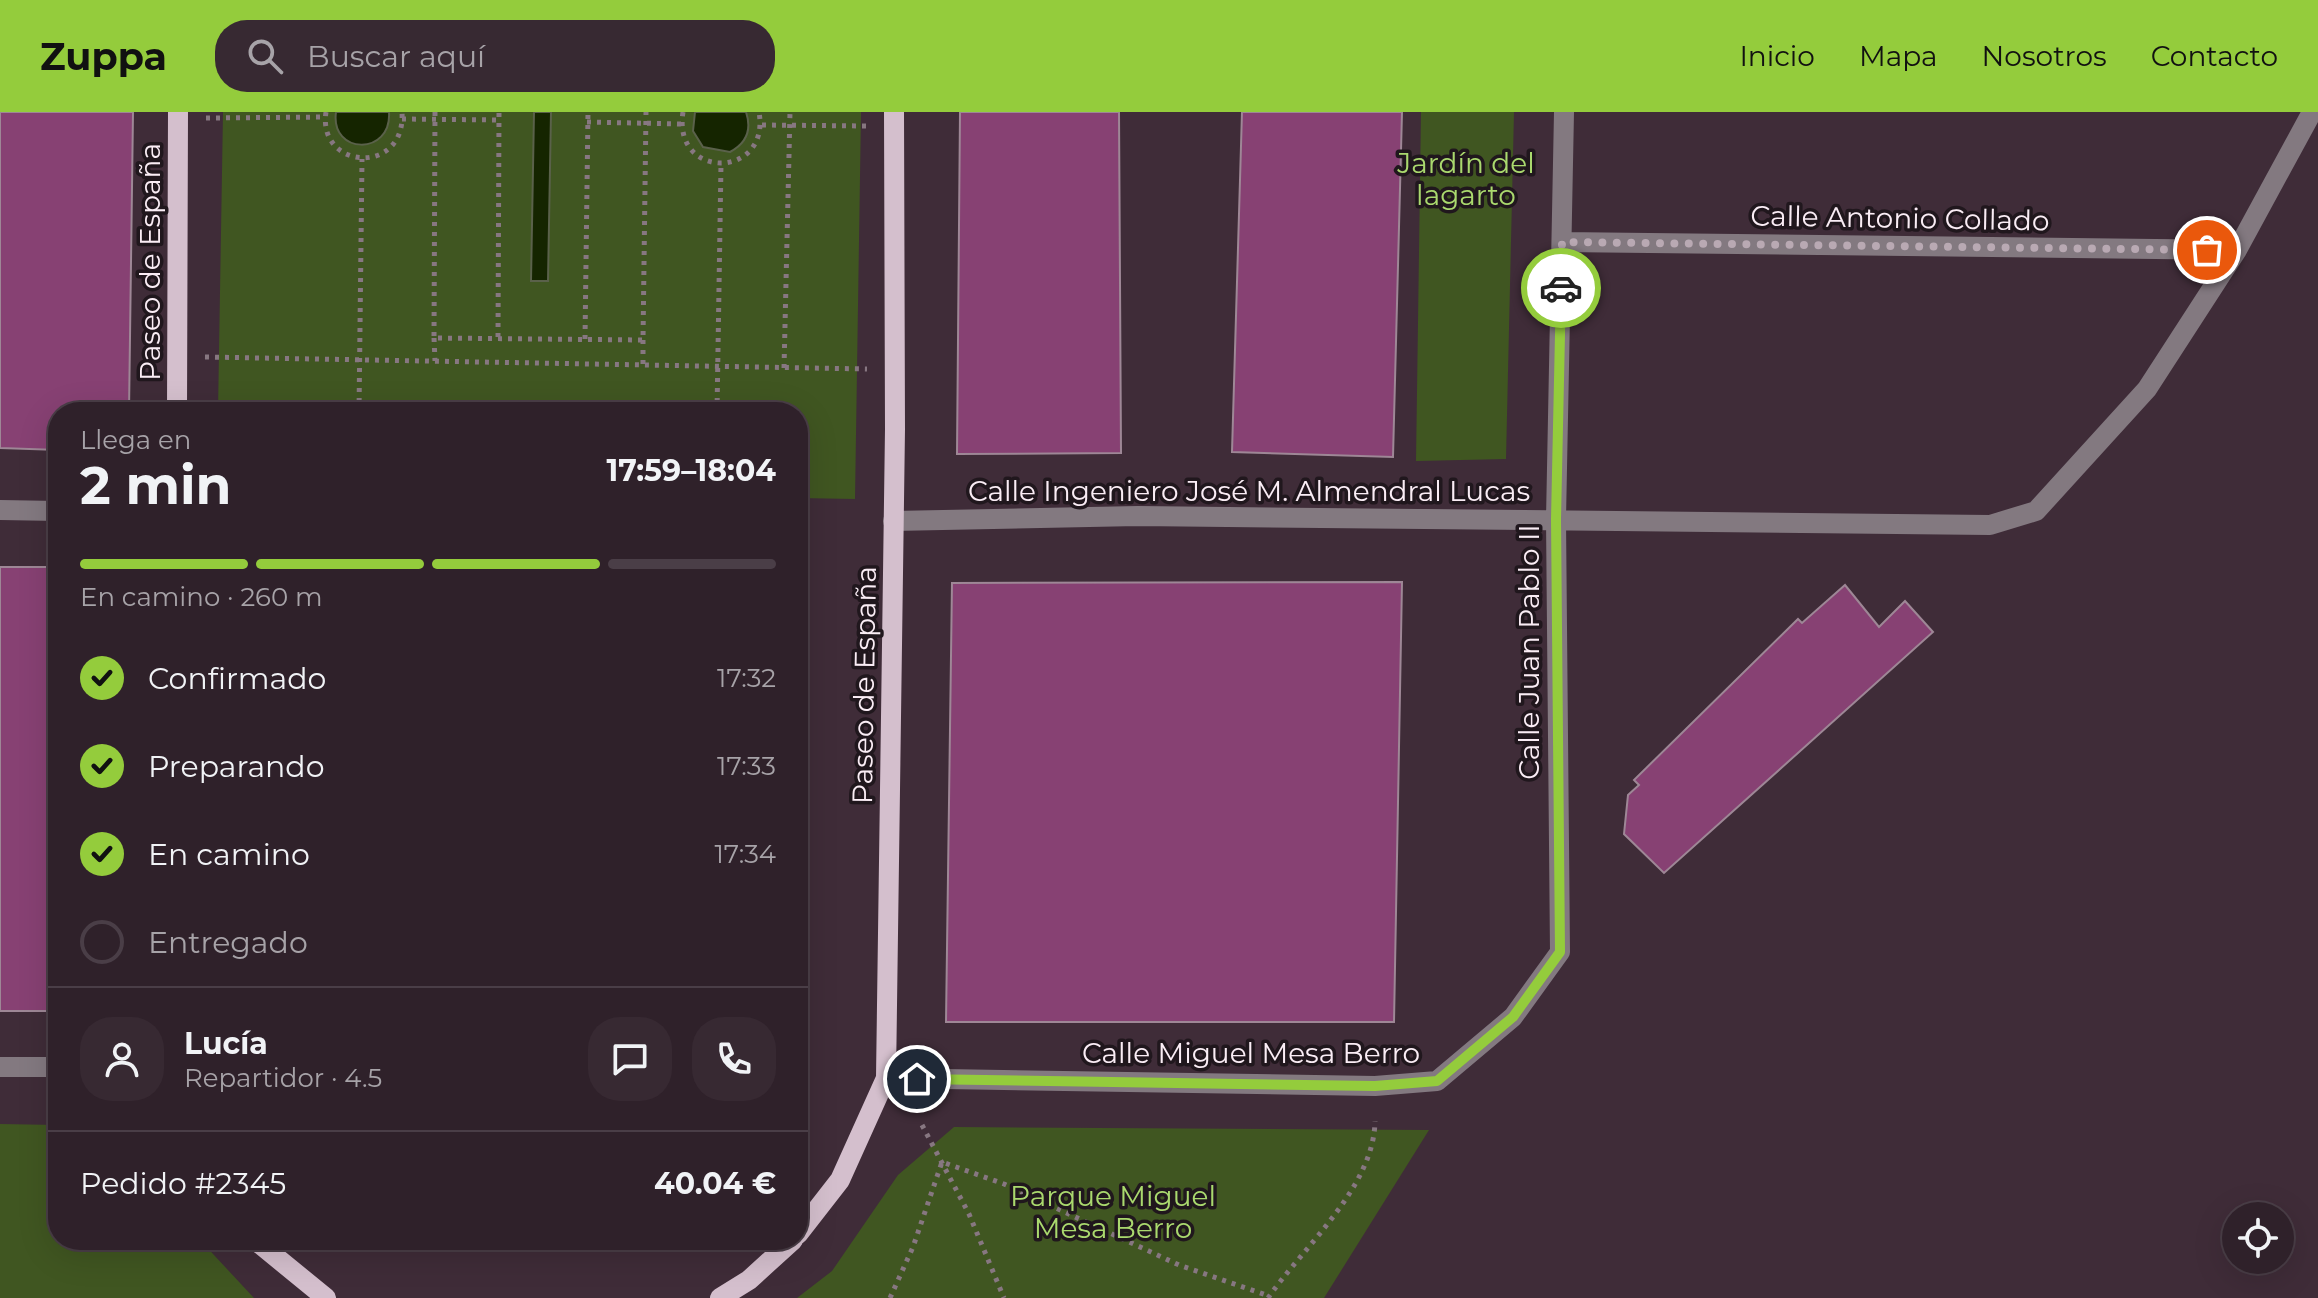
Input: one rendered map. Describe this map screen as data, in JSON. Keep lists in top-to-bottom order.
{
  "streets": {
    "main road": ["Paseo de España"],
    "street": [
      "Calle Antonio Collado",
      "Calle Ingeniero José M. Almendral Lucas",
      "Calle Juan Pablo II",
      "Calle Miguel Mesa Berro"
    ]
  },
  "crossings": [
    ["Calle Antonio Collado", "Calle Ingeniero José M. Almendral Lucas"],
    ["Calle Antonio Collado", "Calle Juan Pablo II"],
    ["Paseo de España", "Calle Ingeniero José M. Almendral Lucas"],
    ["Paseo de España", "Calle Miguel Mesa Berro"],
    ["Calle Ingeniero José M. Almendral Lucas", "Calle Juan Pablo II"],
    ["Calle Juan Pablo II", "Calle Miguel Mesa Berro"]
  ],
  "parks": ["Jardín del lagarto", "Parque Miguel Mesa Berro"],
  "page": {
    "header": "Zuppa",
    "search": "Buscar aquí",
    "nav": [
      "Inicio",
      "Mapa",
      "Nosotros",
      "Contacto"
    ],
    "heading": ["2 min", "Llega en", "17:59–18:04"],
    "panel": [
      "Lucía",
      "Repartidor · 4.5",
      "Pedido #2345",
      "40.04 €"
    ],
    "bar": "En camino · 260 m",
    "list": [
      ["Confirmado", "17:32"],
      ["Preparando", "17:33"],
      ["En camino", "17:34"],
      "Entregado"
    ]
  }
}
